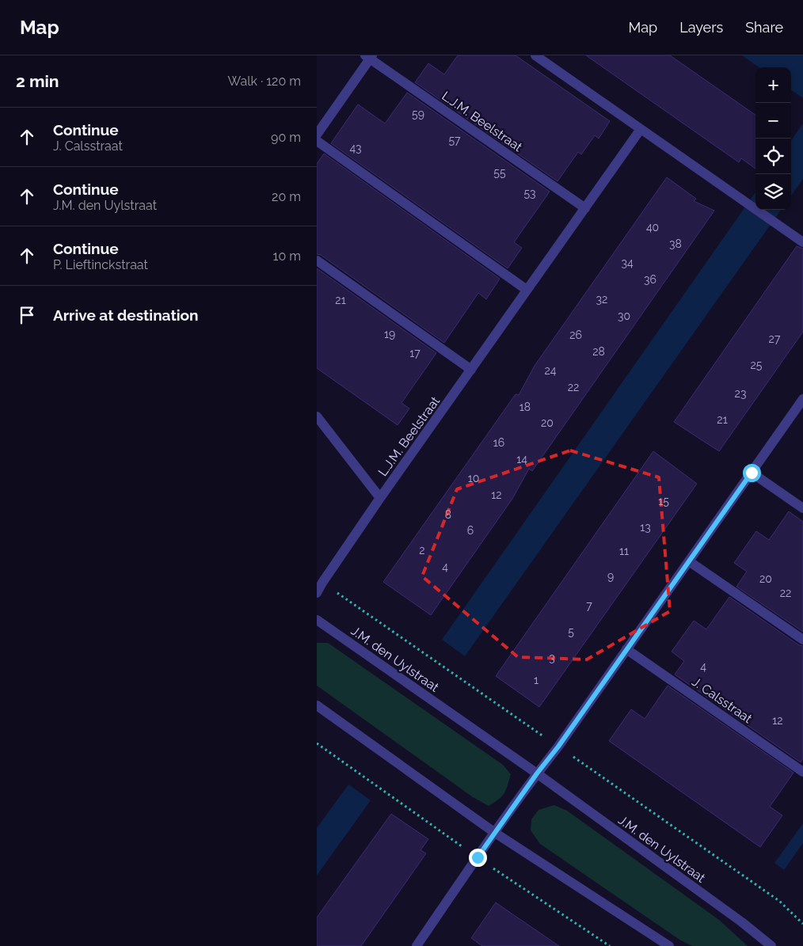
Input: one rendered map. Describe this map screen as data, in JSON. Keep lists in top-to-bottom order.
{
  "streets": {
    "street": ["L.J.M. Beelstraat", "J.M. den Uylstraat", "J. Calsstraat"]
  },
  "house_numbers": [
    "59",
    "57",
    "43",
    "55",
    "53",
    "40",
    "38",
    "34",
    "36",
    "32",
    "21",
    "30",
    "19",
    "26",
    "27",
    "28",
    "17",
    "25",
    "24",
    "22",
    "23",
    "18",
    "21",
    "20",
    "16",
    "14",
    "10",
    "12",
    "15",
    "8",
    "13",
    "6",
    "2",
    "11",
    "4",
    "9",
    "20",
    "22",
    "7",
    "5",
    "3",
    "4",
    "1",
    "12"
  ],
  "page": {
    "header": "Map",
    "nav": ["Map", "Layers", "Share"],
    "heading": ["2 min", "Walk · 120 m"],
    "map_buttons": ["+", "−"],
    "list": [
      ["Continue", "J. Calsstraat", "90 m"],
      ["Continue", "J.M. den Uylstraat", "20 m"],
      ["Continue", "P. Lieftinckstraat", "10 m"],
      "Arrive at destination"
    ]
  }
}
